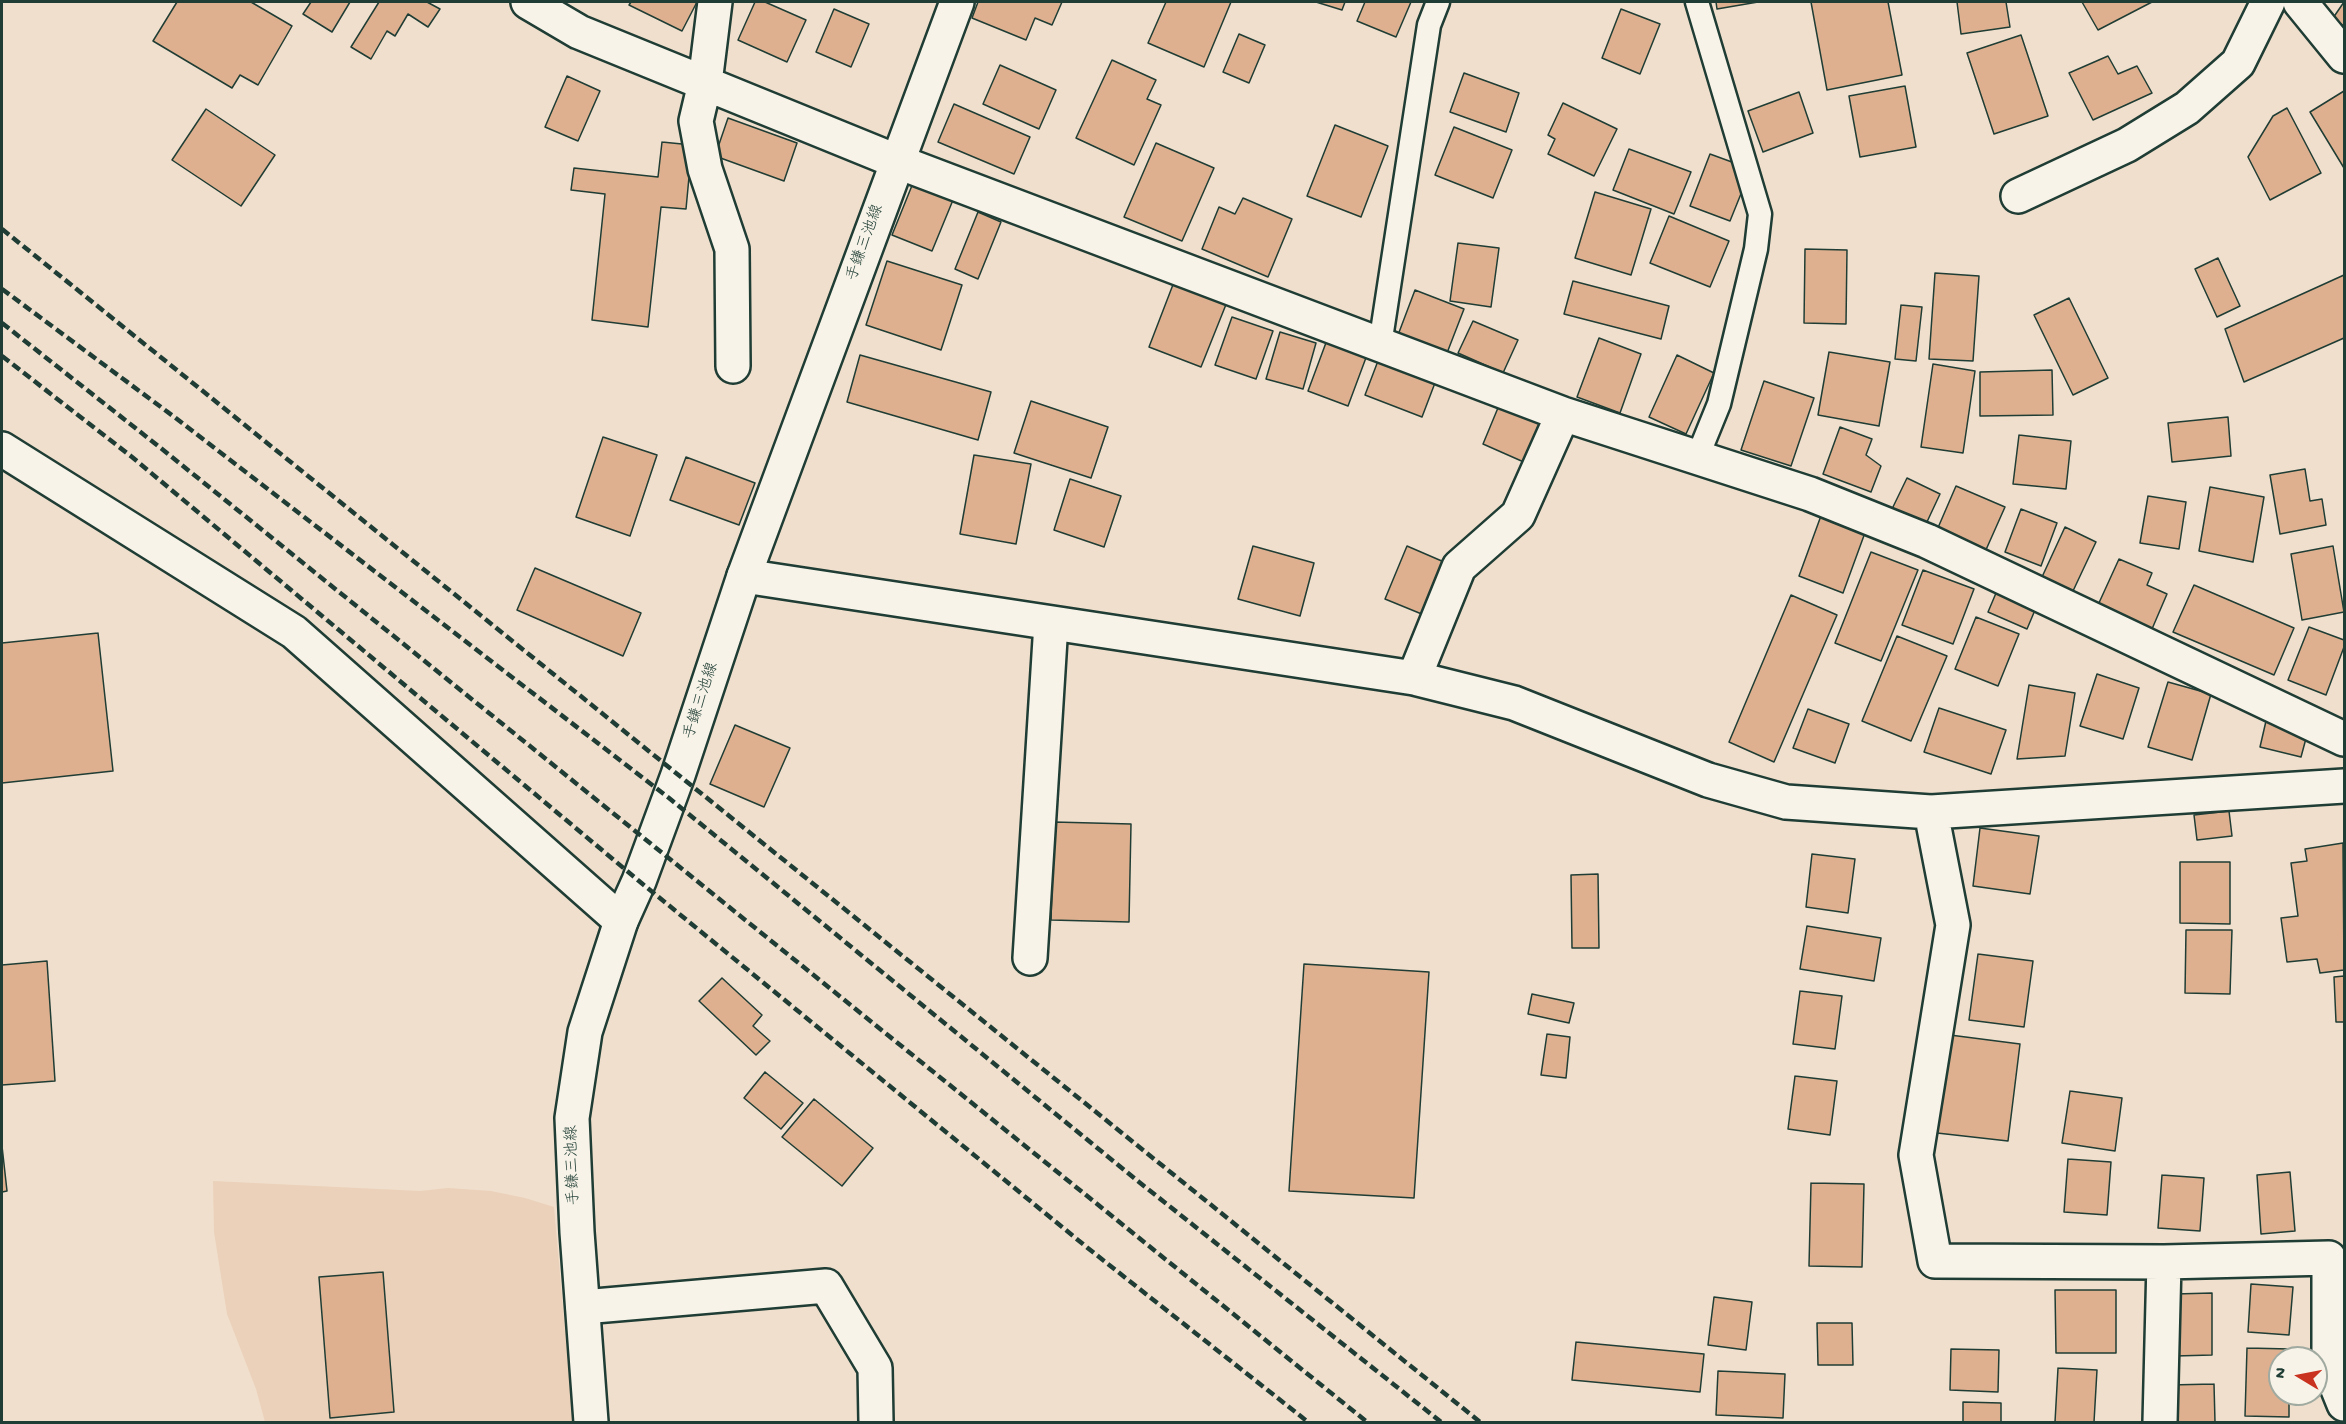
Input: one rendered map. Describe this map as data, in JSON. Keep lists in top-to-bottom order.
{
  "streets": {
    "street": ["手鎌三池線"]
  },
  "north": "left"
}
